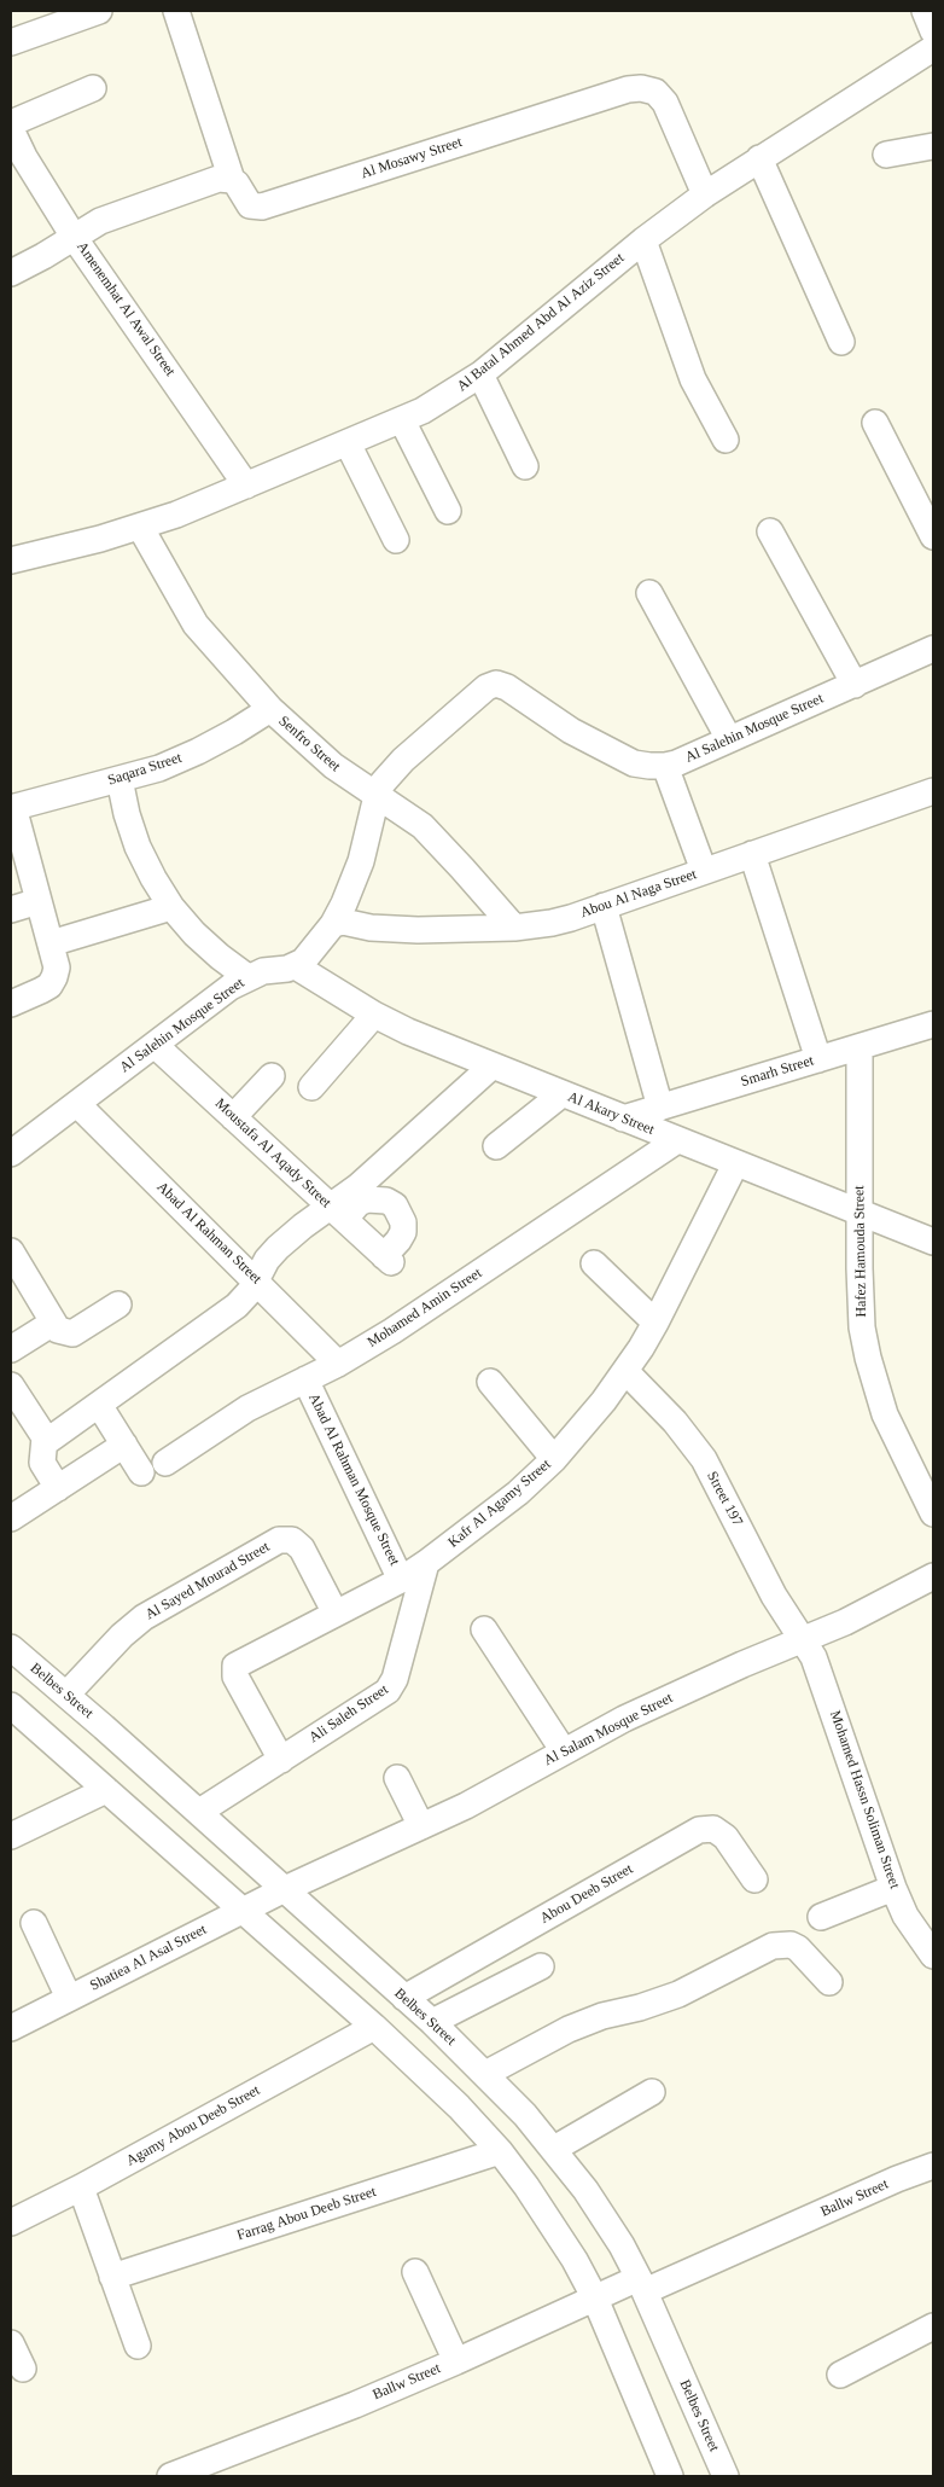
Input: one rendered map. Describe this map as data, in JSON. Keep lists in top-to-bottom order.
{
  "streets": {
    "street": [
      "Al Mosawy Street",
      "Amenemhat Al Awal Street",
      "Al Batal Ahmed Abd Al Aziz Street",
      "Al Salehin Mosque Street",
      "Senfro Street",
      "Saqara Street",
      "Abou Al Naga Street",
      "Smarh Street",
      "Al Akary Street",
      "Moustafa Al Aqady Street",
      "Abad Al Rahman Street",
      "Hafez Hamouda Street",
      "Mohamed Amin Street",
      "Abad Al Rahman Mosque Street",
      "Street 197",
      "Kafr Al Agamy Street",
      "Al Sayed Mourad Street",
      "Belbes Street",
      "Ali Saleh Street",
      "Al Salam Mosque Street",
      "Mohamed Hassn Soliman Street",
      "Abou Deeb Street",
      "Shatiea Al Asal Street",
      "Agamy Abou Deeb Street",
      "Ballw Street",
      "Farrag Abou Deeb Street"
    ]
  },
  "crossings": [
    ["Al Mosawy Street", "Al Batal Ahmed Abd Al Aziz Street"],
    ["Amenemhat Al Awal Street", "Al Batal Ahmed Abd Al Aziz Street"],
    ["Al Batal Ahmed Abd Al Aziz Street", "Senfro Street"],
    ["Al Salehin Mosque Street", "Senfro Street"],
    ["Al Salehin Mosque Street", "Abou Al Naga Street"],
    ["Al Salehin Mosque Street", "Al Akary Street"],
    ["Al Salehin Mosque Street", "Moustafa Al Aqady Street"],
    ["Al Salehin Mosque Street", "Abad Al Rahman Street"],
    ["Senfro Street", "Saqara Street"],
    ["Senfro Street", "Abou Al Naga Street"],
    ["Smarh Street", "Al Akary Street"],
    ["Smarh Street", "Hafez Hamouda Street"],
    ["Al Akary Street", "Hafez Hamouda Street"],
    ["Al Akary Street", "Mohamed Amin Street"],
    ["Al Akary Street", "Kafr Al Agamy Street"],
    ["Abad Al Rahman Street", "Mohamed Amin Street"],
    ["Mohamed Amin Street", "Abad Al Rahman Mosque Street"],
    ["Abad Al Rahman Mosque Street", "Kafr Al Agamy Street"],
    ["Street 197", "Kafr Al Agamy Street"],
    ["Street 197", "Al Salam Mosque Street"],
    ["Street 197", "Mohamed Hassn Soliman Street"],
    ["Kafr Al Agamy Street", "Al Sayed Mourad Street"],
    ["Kafr Al Agamy Street", "Ali Saleh Street"],
    ["Al Sayed Mourad Street", "Belbes Street"],
    ["Belbes Street", "Ali Saleh Street"],
    ["Belbes Street", "Al Salam Mosque Street"],
    ["Belbes Street", "Abou Deeb Street"],
    ["Belbes Street", "Shatiea Al Asal Street"],
    ["Belbes Street", "Ballw Street"],
    ["Al Salam Mosque Street", "Mohamed Hassn Soliman Street"],
    ["Al Salam Mosque Street", "Shatiea Al Asal Street"]
  ]
}
